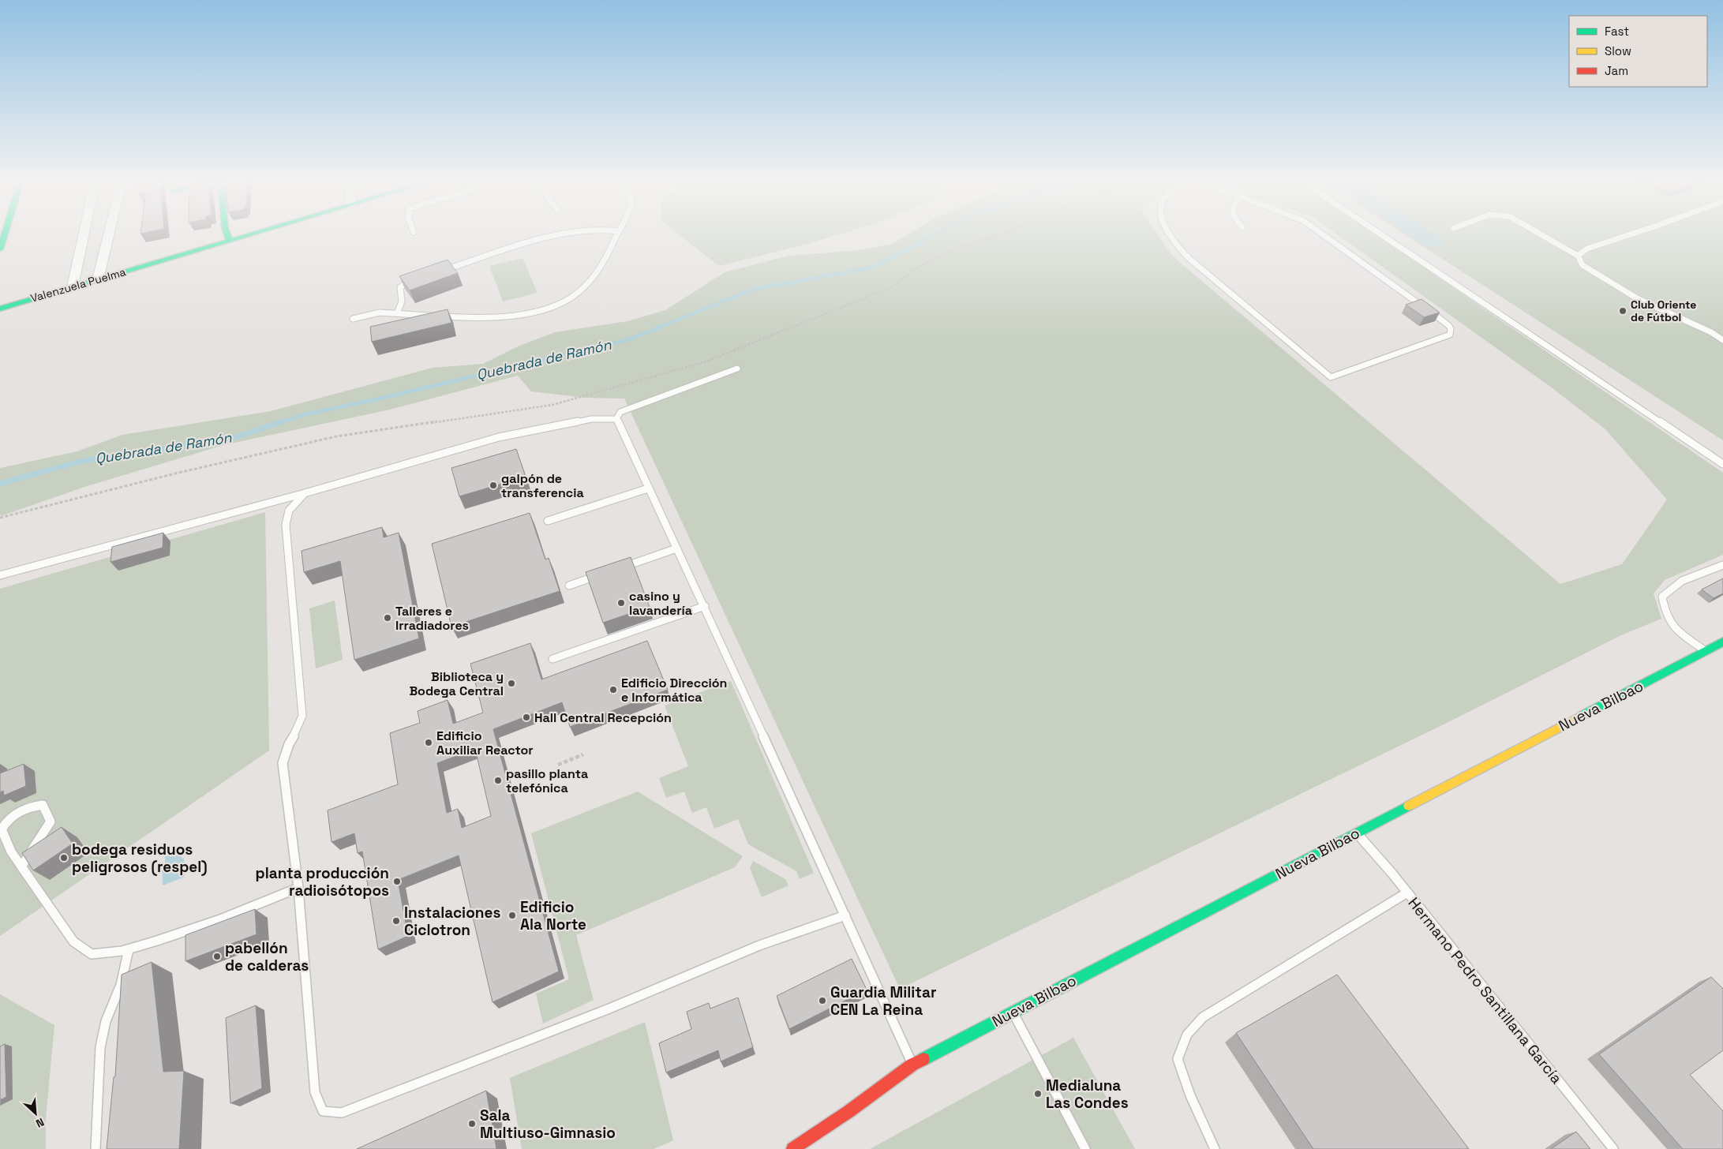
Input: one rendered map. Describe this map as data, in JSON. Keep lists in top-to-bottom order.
{
  "streets": {
    "street": ["Valenzuela Puelma", "Nueva Bilbao"],
    "lane": ["Hermano Pedro Santillana García"]
  },
  "crossings": [
    ["Nueva Bilbao", "Hermano Pedro Santillana García"]
  ],
  "water": ["Quebrada de Ramón"],
  "places": [
    "Club Oriente de Fútbol",
    "galpón de transferencia",
    "casino y lavandería",
    "Talleres e Irradiadores",
    "Biblioteca y Bodega Central",
    "Edificio Dirección e Informática",
    "Hall Central Recepción",
    "Edificio Auxiliar Reactor",
    "pasillo planta telefónica",
    "bodega residuos peligrosos (respel)",
    "planta producción radioisótopos",
    "Edificio Ala Norte",
    "Instalaciones Ciclotron",
    "pabellón de calderas",
    "Guardia Militar CEN La Reina",
    "Medialuna Las Condes",
    "Sala Multiuso-Gimnasio"
  ],
  "legend": ["Fast", "Slow", "Jam"],
  "north": "bottom right"
}
